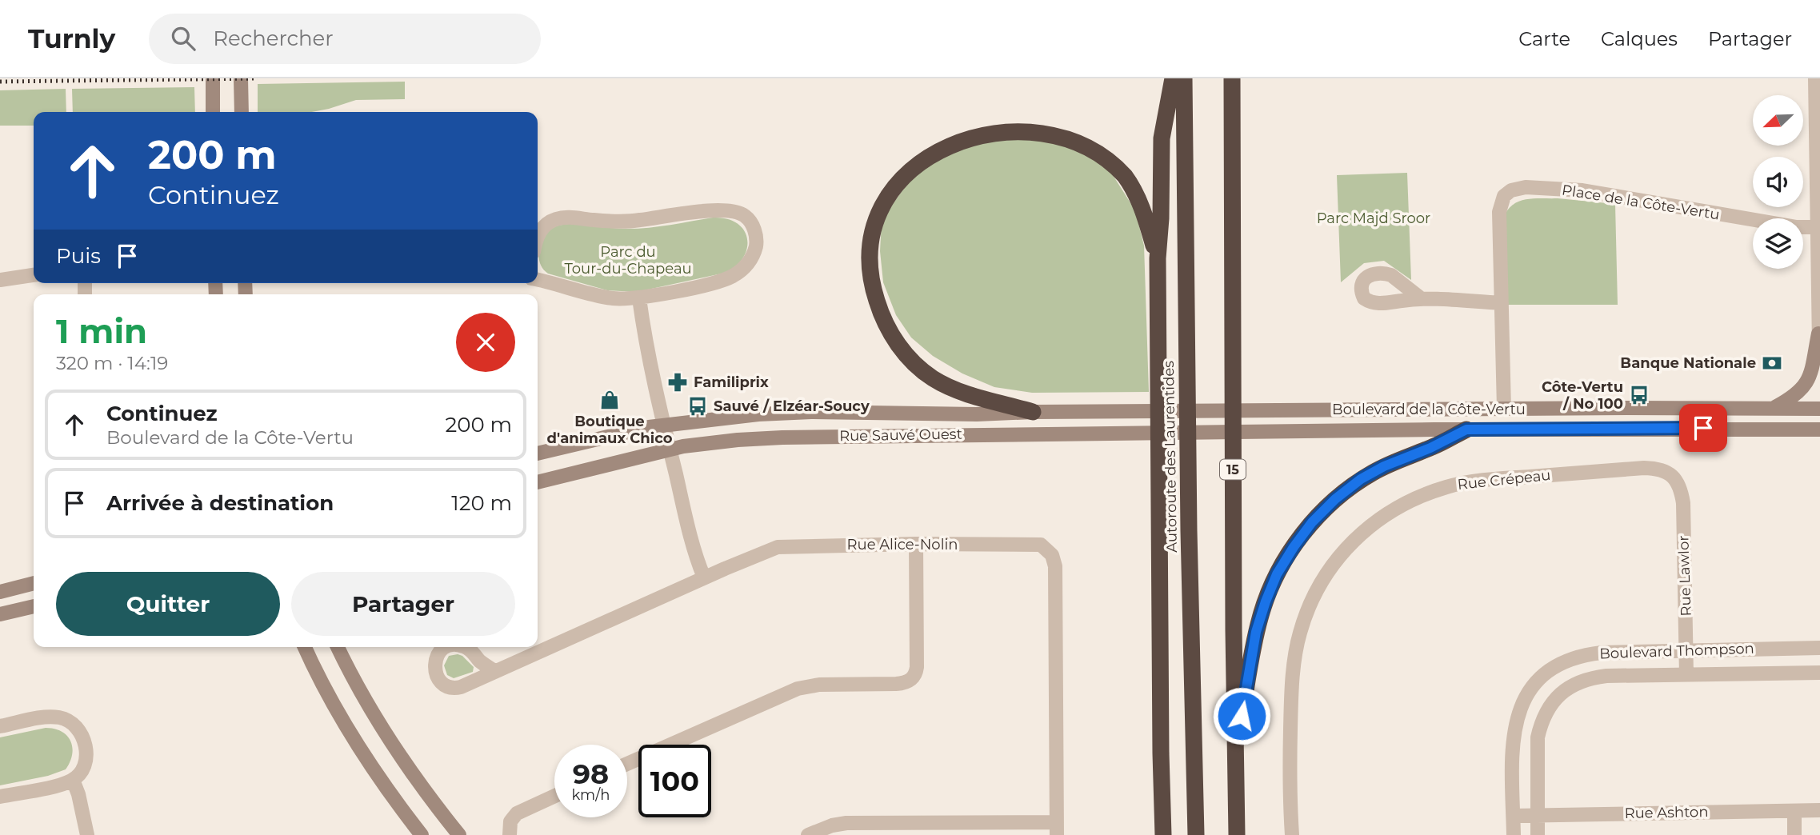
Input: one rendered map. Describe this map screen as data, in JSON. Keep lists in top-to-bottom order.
{
  "streets": {
    "highway": ["Autoroute des Laurentides", "15"],
    "main road": ["Boulevard de la Côte-Vertu", "Rue Sauvé Ouest"],
    "street": [
      "Place de la Côte-Vertu",
      "Rue Crépeau",
      "Rue Alice-Nolin",
      "Rue Lawlor",
      "Boulevard Thompson",
      "Rue Ashton"
    ]
  },
  "crossings": [
    ["Place de la Côte-Vertu", "Boulevard de la Côte-Vertu"],
    ["Boulevard de la Côte-Vertu", "Rue Sauvé Ouest"],
    ["Rue Crépeau", "Rue Lawlor"],
    ["Rue Lawlor", "Boulevard Thompson"],
    ["Boulevard Thompson", "Rue Ashton"]
  ],
  "parks": ["Parc Majd Sroor", "Parc du Tour-du-Chapeau"],
  "places": {
    "bank": ["Banque Nationale"],
    "pharmacy": ["Familiprix"],
    "bus stop": ["Côte-Vertu / No 100", "Sauvé / Elzéar-Soucy"],
    "shop": ["Boutique d'animaux Chico"]
  },
  "north": "bottom left",
  "page": {
    "header": "Turnly",
    "search": "Rechercher",
    "nav": ["Carte", "Calques", "Partager"],
    "turn": ["200 m", "Continuez"],
    "then": "Puis",
    "heading": ["1 min", "320 m · 14:19"],
    "list": [
      {
        "name": "Continuez",
        "note": "Boulevard de la Côte-Vertu",
        "value": "200 m"
      },
      {
        "name": "Arrivée à destination",
        "value": "120 m"
      }
    ],
    "buttons": ["Quitter", "Partager"],
    "speed": "98 km/h",
    "limit": "100"
  }
}
